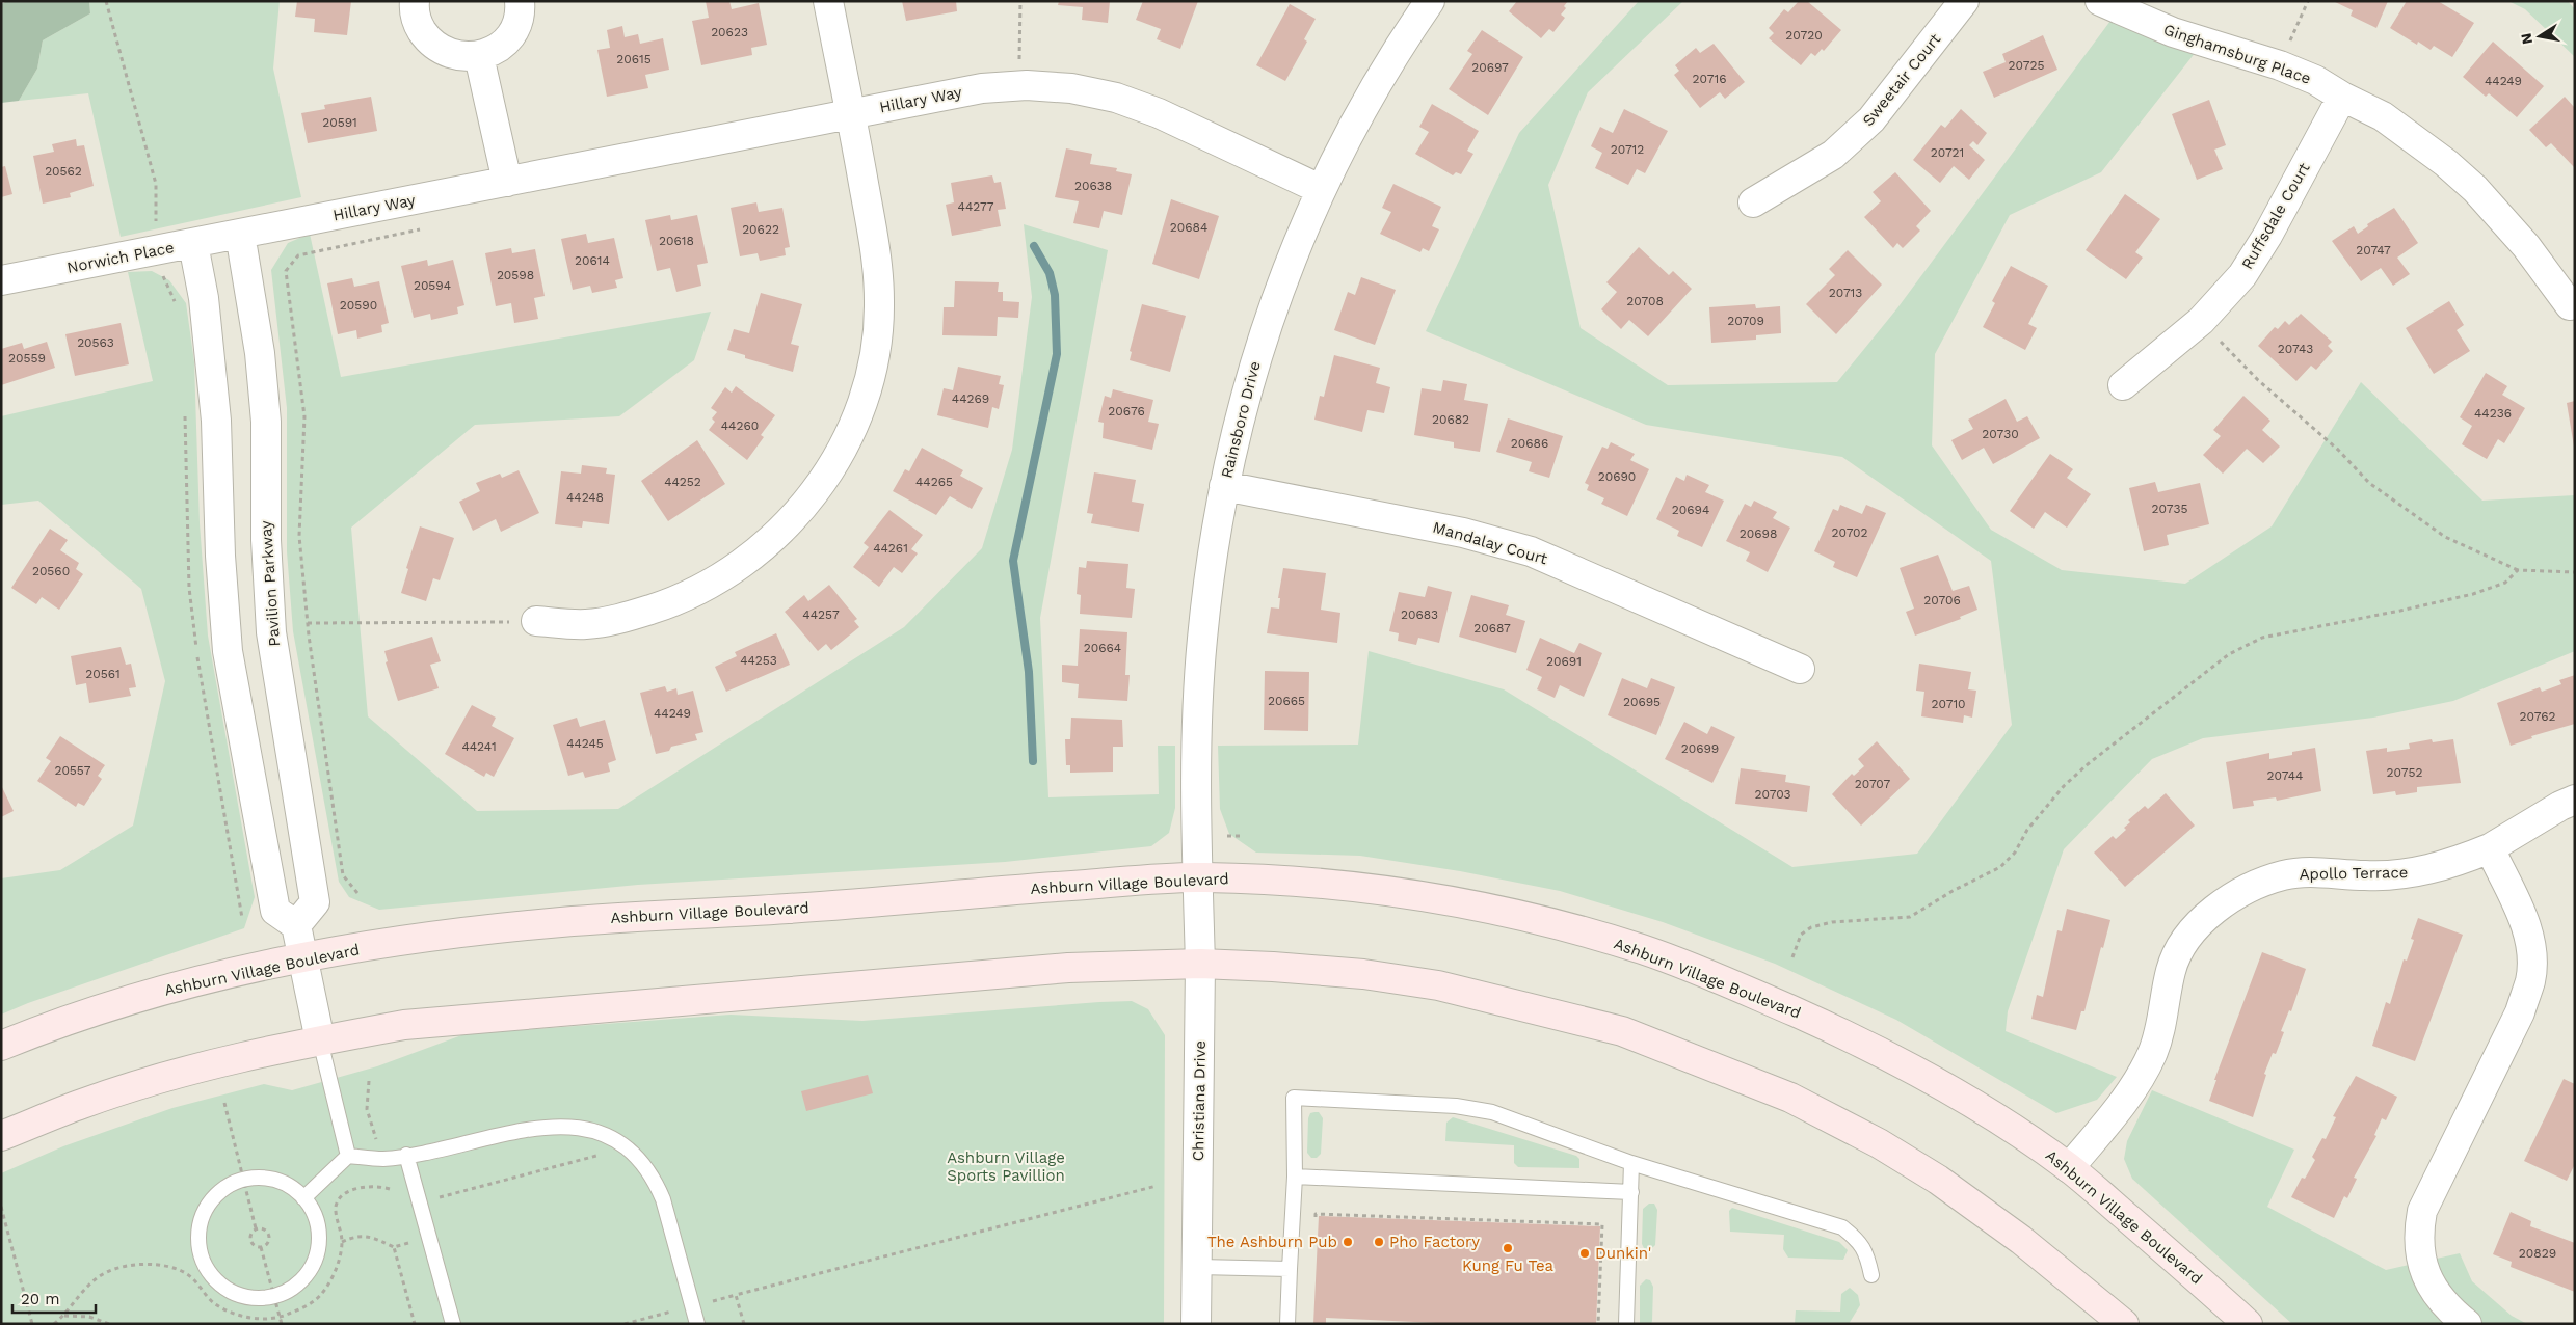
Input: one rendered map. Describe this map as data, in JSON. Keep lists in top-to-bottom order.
{
  "streets": {
    "main road": ["Ashburn Village Boulevard"],
    "street": [
      "Ginghamsburg Place",
      "Sweetair Court",
      "Hillary Way",
      "Ruffsdale Court",
      "Norwich Place",
      "Rainsboro Drive",
      "Mandalay Court",
      "Pavilion Parkway",
      "Apollo Terrace",
      "Christiana Drive"
    ]
  },
  "crossings": [
    ["Ginghamsburg Place", "Ruffsdale Court"],
    ["Hillary Way", "Norwich Place"],
    ["Hillary Way", "Rainsboro Drive"],
    ["Hillary Way", "Pavilion Parkway"],
    ["Norwich Place", "Pavilion Parkway"],
    ["Rainsboro Drive", "Mandalay Court"],
    ["Rainsboro Drive", "Ashburn Village Boulevard"],
    ["Rainsboro Drive", "Christiana Drive"],
    ["Apollo Terrace", "Ashburn Village Boulevard"],
    ["Ashburn Village Boulevard", "Christiana Drive"]
  ],
  "parks": ["Ashburn Village Sports Pavillion"],
  "places": [
    "The Ashburn Pub",
    "Pho Factory",
    "Kung Fu Tea",
    "Dunkin'"
  ],
  "house_numbers": [
    "20623",
    "20720",
    "20615",
    "20725",
    "20697",
    "20716",
    "44249",
    "20591",
    "20712",
    "20721",
    "20562",
    "20638",
    "44277",
    "20684",
    "20622",
    "20618",
    "20747",
    "20614",
    "20598",
    "20594",
    "20713",
    "20708",
    "20590",
    "20709",
    "20563",
    "20743",
    "20559",
    "44269",
    "20676",
    "44236",
    "20682",
    "44260",
    "20730",
    "20686",
    "20690",
    "44252",
    "44265",
    "44248",
    "20735",
    "20694",
    "20702",
    "20698",
    "44261",
    "20560",
    "20706",
    "44257",
    "20683",
    "20687",
    "20664",
    "44253",
    "20691",
    "20561",
    "20665",
    "20695",
    "20710",
    "44249",
    "20762",
    "44245",
    "44241",
    "20699",
    "20557",
    "20752",
    "20744",
    "20707",
    "20703",
    "20829"
  ],
  "scale_bar": "20 m",
  "north": "left"
}
